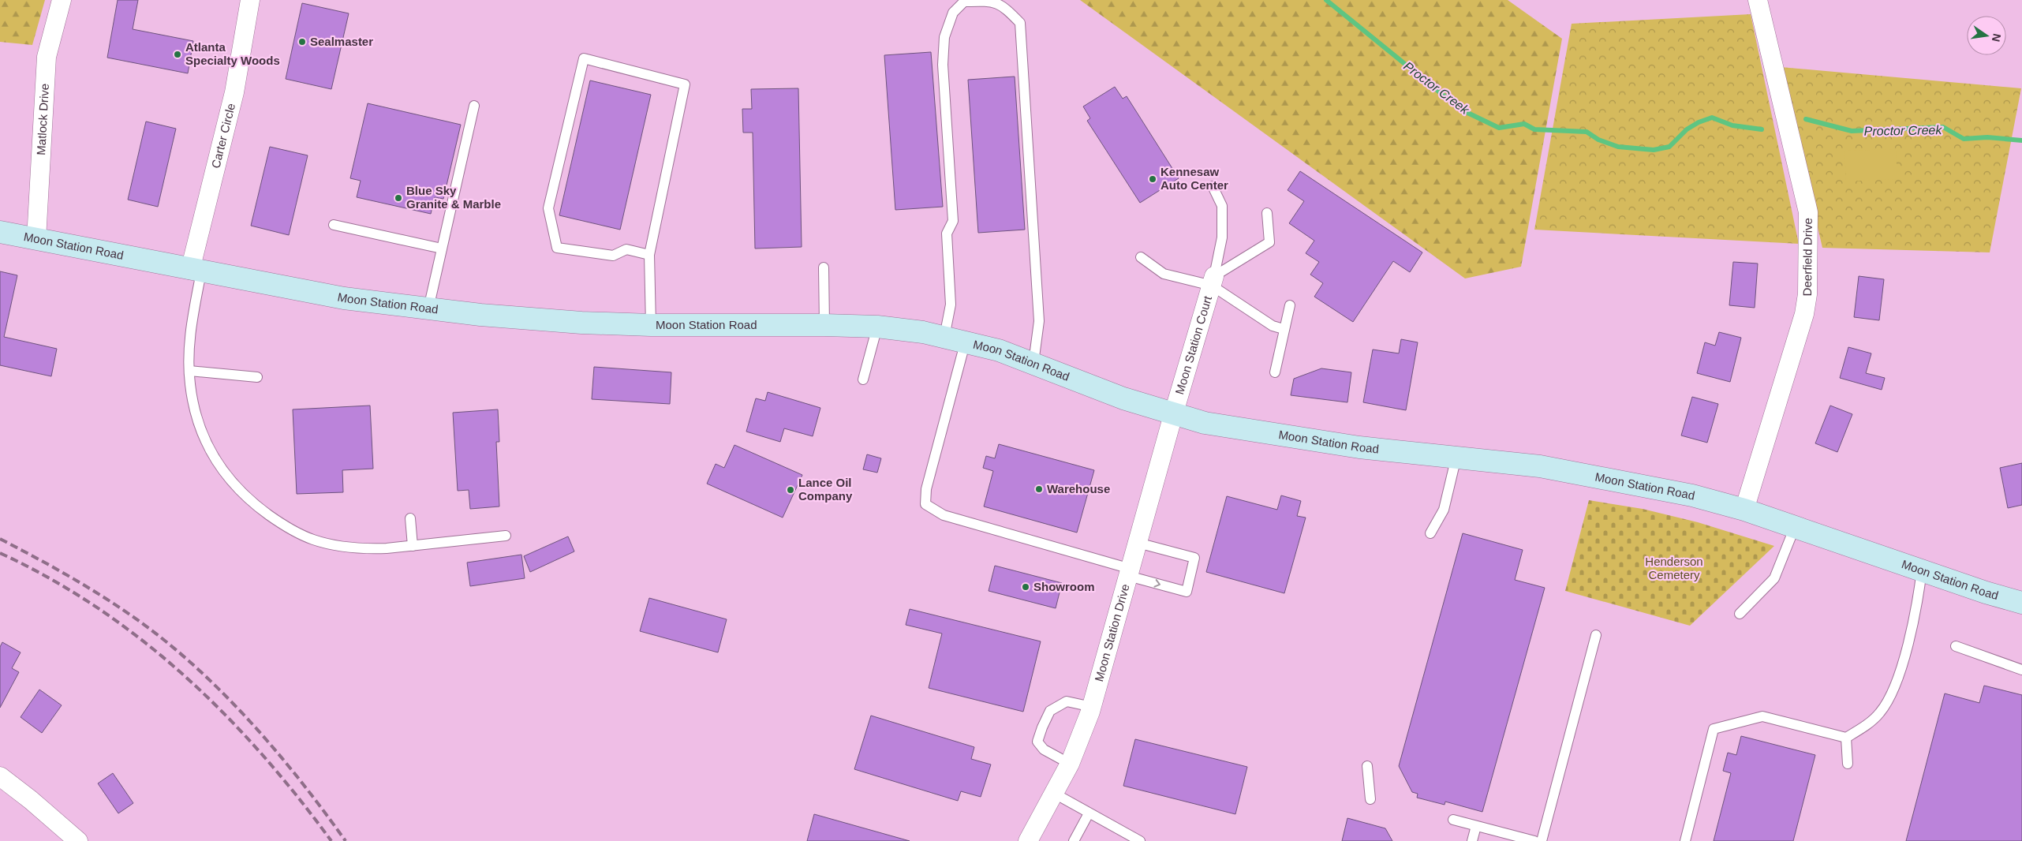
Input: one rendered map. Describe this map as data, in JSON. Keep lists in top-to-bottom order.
{
  "streets": {
    "street": [
      "Matlock Drive",
      "Carter Circle",
      "Moon Station Road",
      "Deerfield Drive",
      "Moon Station Court",
      "Moon Station Drive"
    ]
  },
  "crossings": [
    ["Matlock Drive", "Moon Station Road"],
    ["Carter Circle", "Moon Station Road"],
    ["Moon Station Road", "Deerfield Drive"],
    ["Moon Station Road", "Moon Station Court"],
    ["Moon Station Road", "Moon Station Drive"],
    ["Moon Station Court", "Moon Station Drive"]
  ],
  "water": ["Proctor Creek"],
  "parks": ["Henderson Cemetery"],
  "places": [
    "Sealmaster",
    "Atlanta Specialty Woods",
    "Kennesaw Auto Center",
    "Blue Sky Granite & Marble",
    "Warehouse",
    "Lance Oil Company",
    "Showroom"
  ],
  "north": "right"
}
